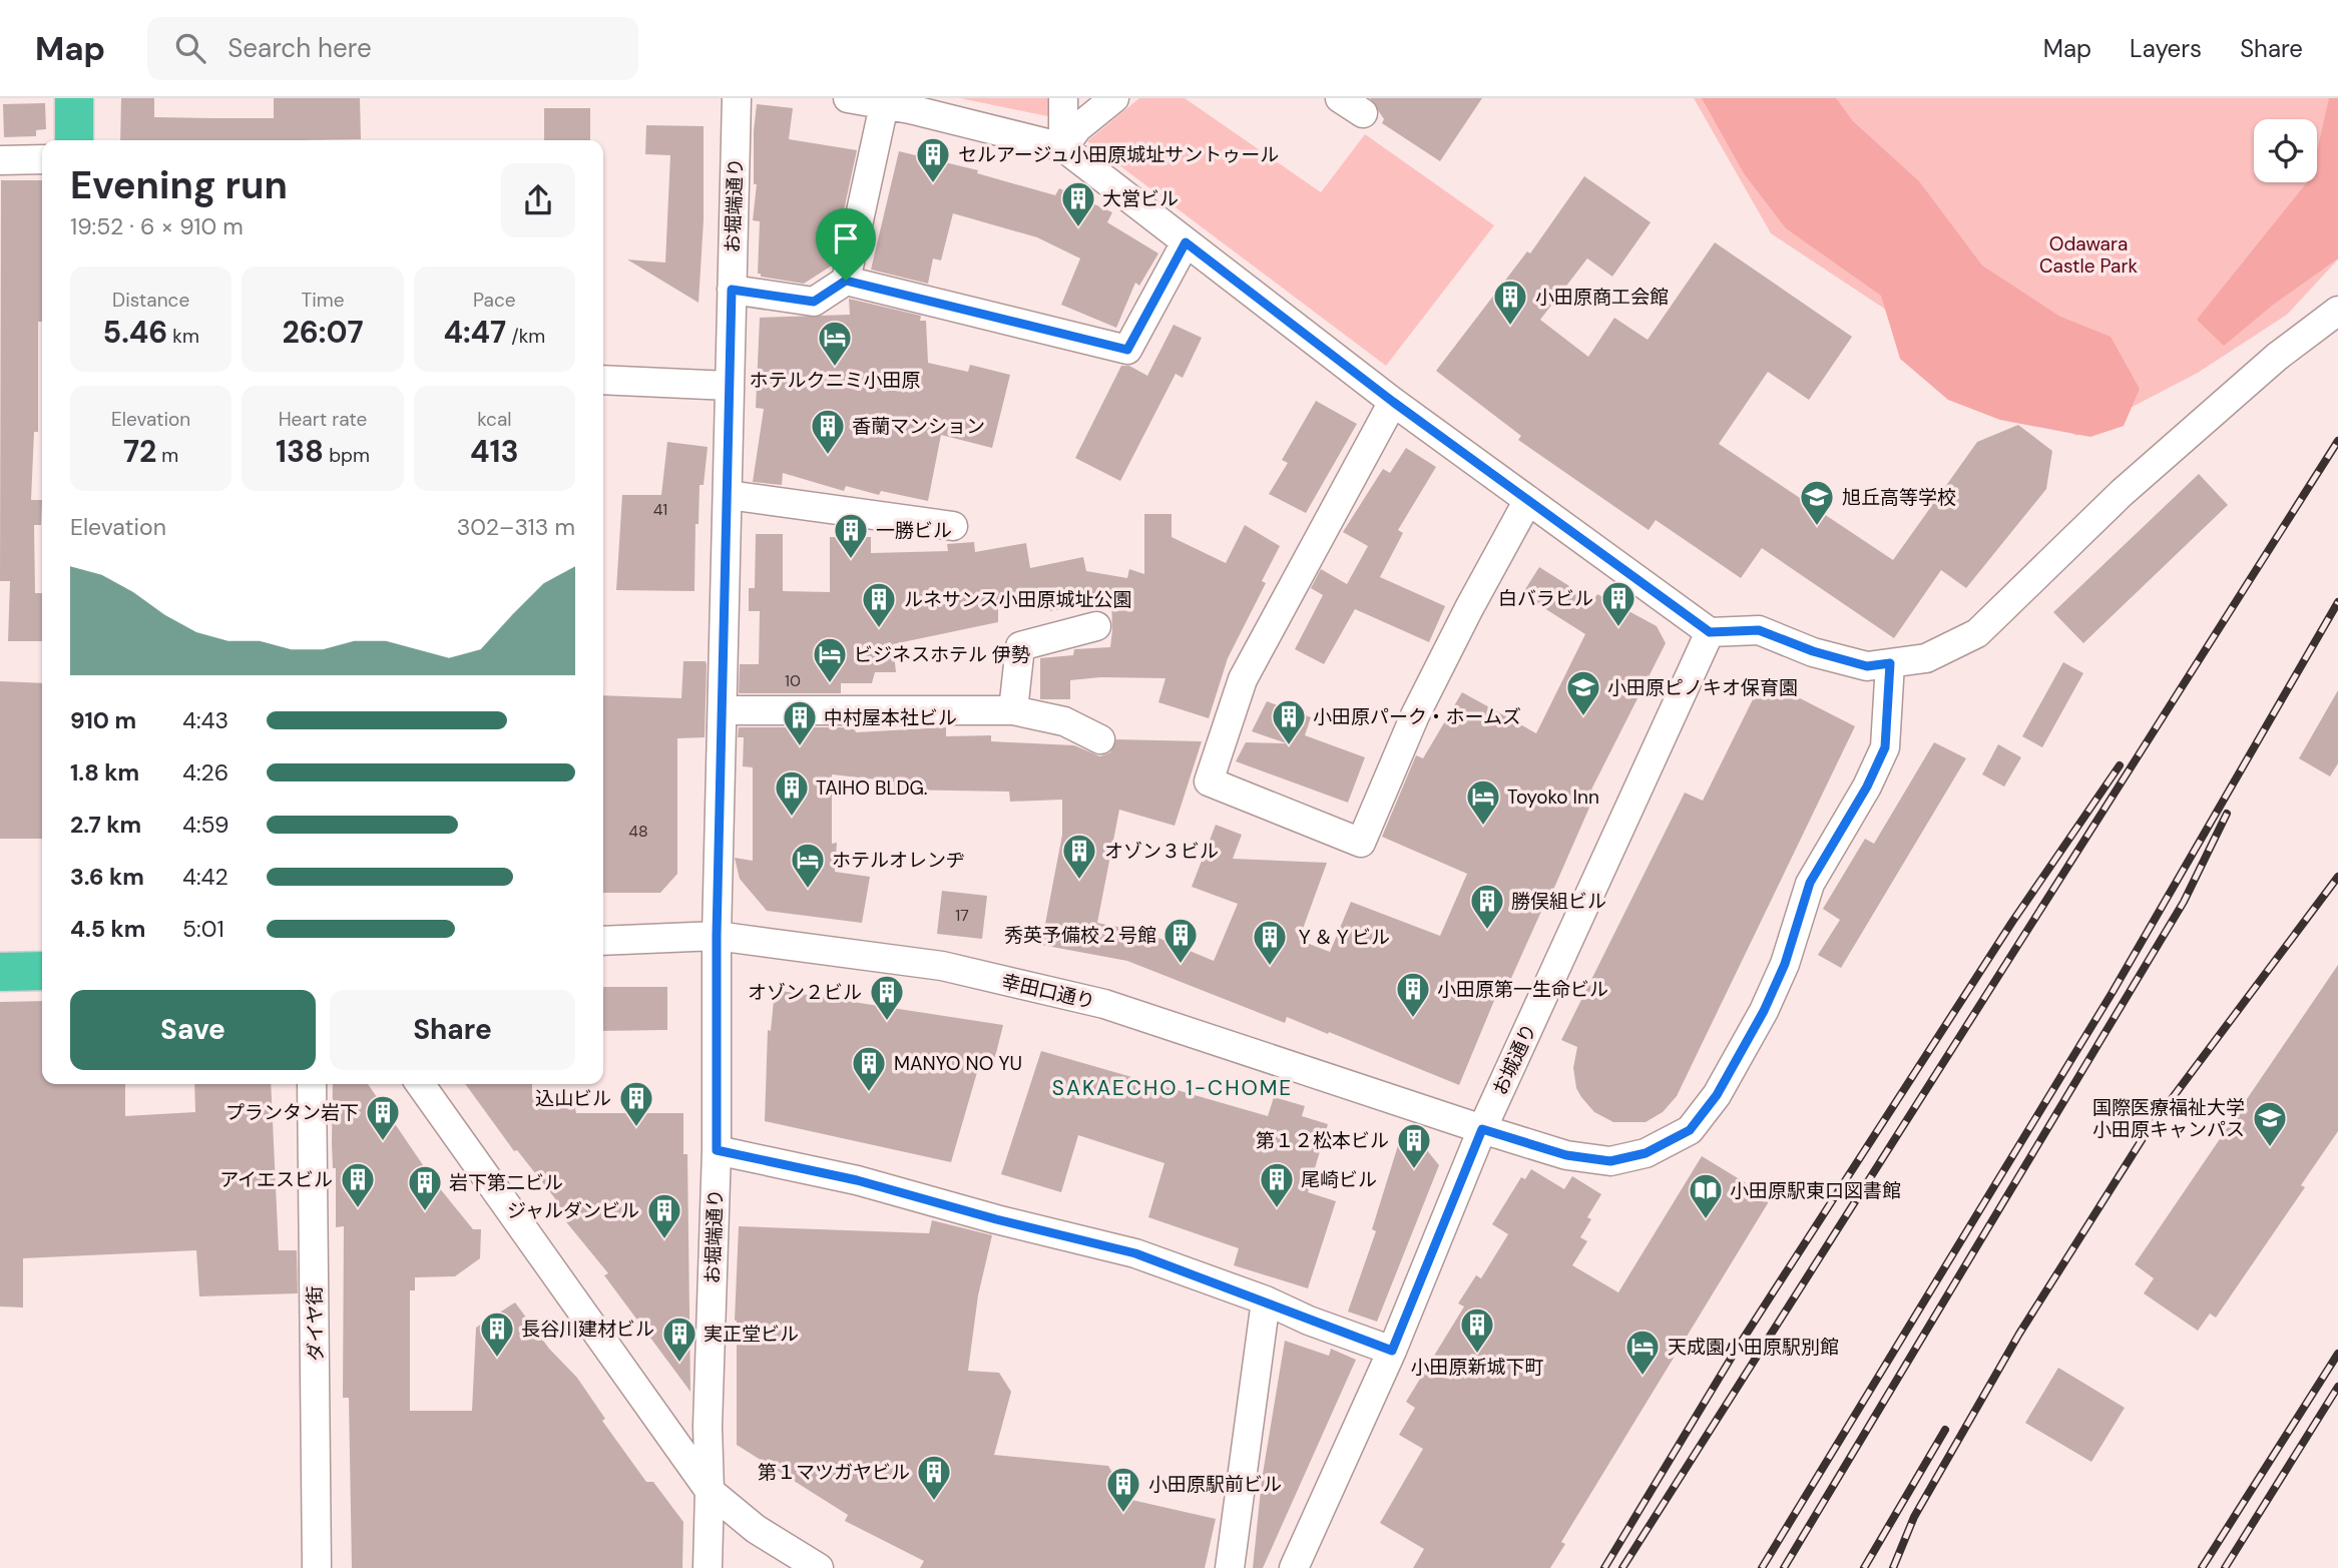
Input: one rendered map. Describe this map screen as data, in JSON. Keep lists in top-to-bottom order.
{
  "streets": {
    "street": [
      "お堀端通り",
      "幸田口通り",
      "お城通り",
      "ダイヤ街"
    ]
  },
  "crossings": [
    ["お堀端通り", "幸田口通り"],
    ["幸田口通り", "お城通り"]
  ],
  "districts": ["SAKAECHO 1-CHOME"],
  "parks": ["Odawara Castle Park"],
  "places": {
    "building": [
      "セルアージュ小田原城址サントゥール",
      "大営ビル",
      "小田原商工会館",
      "香蘭マンション",
      "一勝ビル",
      "白バラビル",
      "ルネサンス小田原城址公園",
      "小田原パーク・ホームズ",
      "中村屋本社ビル",
      "TAIHO BLDG.",
      "オゾン３ビル",
      "勝俣組ビル",
      "秀英予備校２号館",
      "Ｙ＆Ｙビル",
      "小田原第一生命ビル",
      "オゾン２ビル",
      "MANYO NO YU",
      "込山ビル",
      "プランタン岩下",
      "第１２松本ビル",
      "アイエスビル",
      "尾崎ビル",
      "岩下第二ビル",
      "ジャルダンビル",
      "小田原新城下町",
      "長谷川建材ビル",
      "実正堂ビル",
      "第１マツガヤビル",
      "小田原駅前ビル"
    ],
    "hotel": [
      "ホテルクニミ小田原",
      "ビジネスホテル 伊勢",
      "Toyoko Inn",
      "ホテルオレンヂ",
      "天成園小田原駅別館"
    ],
    "school or university": ["旭丘高等学校", "小田原ピノキオ保育園", "国際医療福祉大学 小田原キャンパス"],
    "library": ["小田原駅東口図書館"]
  },
  "house_numbers": [
    "41",
    "10",
    "48",
    "17"
  ],
  "page": {
    "header": "Map",
    "search": "Search here",
    "nav": ["Map", "Layers", "Share"],
    "heading": ["Evening run", "19:52 · 6 × 910 m"],
    "stats": [
      ["Distance", "5.46 km"],
      ["Time", "26:07"],
      ["Pace", "4:47 /km"],
      ["Elevation", "72 m"],
      ["Heart rate", "138 bpm"],
      ["kcal", "413"]
    ],
    "chart": ["Elevation", "302–313 m"],
    "list": [
      {
        "name": "910 m",
        "note": "4:43"
      },
      {
        "name": "1.8 km",
        "note": "4:26"
      },
      {
        "name": "2.7 km",
        "note": "4:59"
      },
      {
        "name": "3.6 km",
        "note": "4:42"
      },
      {
        "name": "4.5 km",
        "note": "5:01"
      }
    ],
    "buttons": ["Save", "Share"]
  }
}
